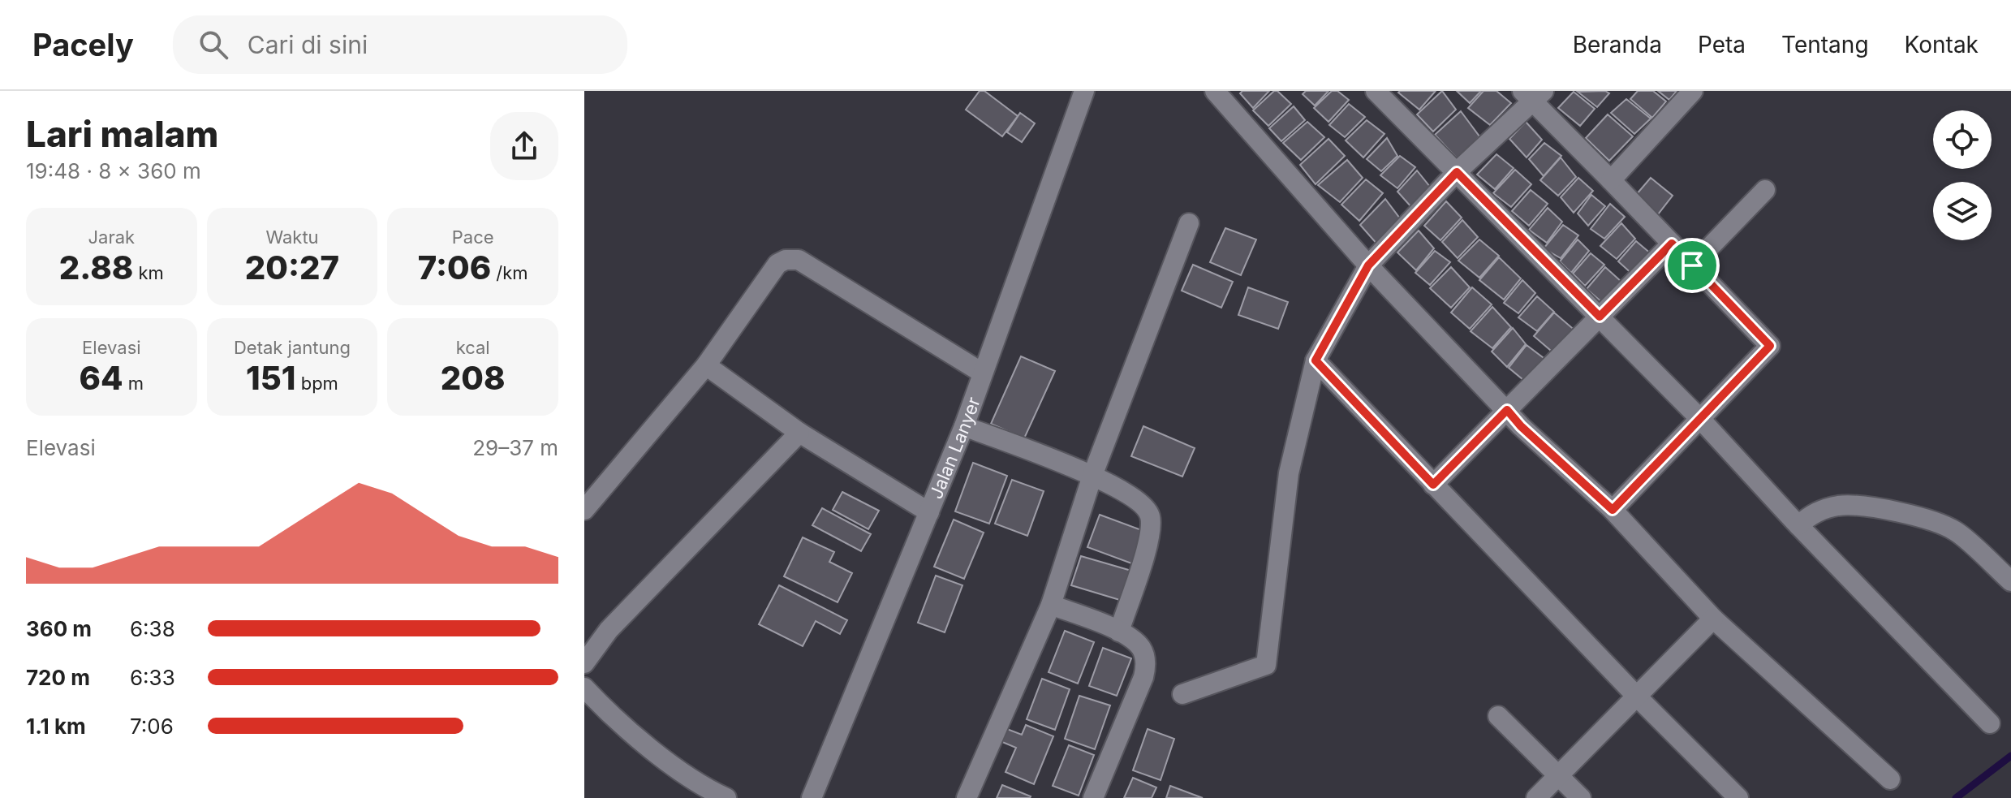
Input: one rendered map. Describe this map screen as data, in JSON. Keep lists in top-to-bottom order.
{
  "streets": {
    "street": ["Jalan Lanyer"]
  },
  "page": {
    "header": "Pacely",
    "search": "Cari di sini",
    "nav": [
      "Beranda",
      "Peta",
      "Tentang",
      "Kontak"
    ],
    "heading": ["Lari malam", "19:48 · 8 × 360 m"],
    "stats": [
      ["Jarak", "2.88 km"],
      ["Waktu", "20:27"],
      ["Pace", "7:06 /km"],
      ["Elevasi", "64 m"],
      ["Detak jantung", "151 bpm"],
      ["kcal", "208"]
    ],
    "chart": ["Elevasi", "29–37 m"],
    "list": [
      {
        "name": "360 m",
        "note": "6:38"
      },
      {
        "name": "720 m",
        "note": "6:33"
      },
      {
        "name": "1.1 km",
        "note": "7:06"
      }
    ]
  }
}
